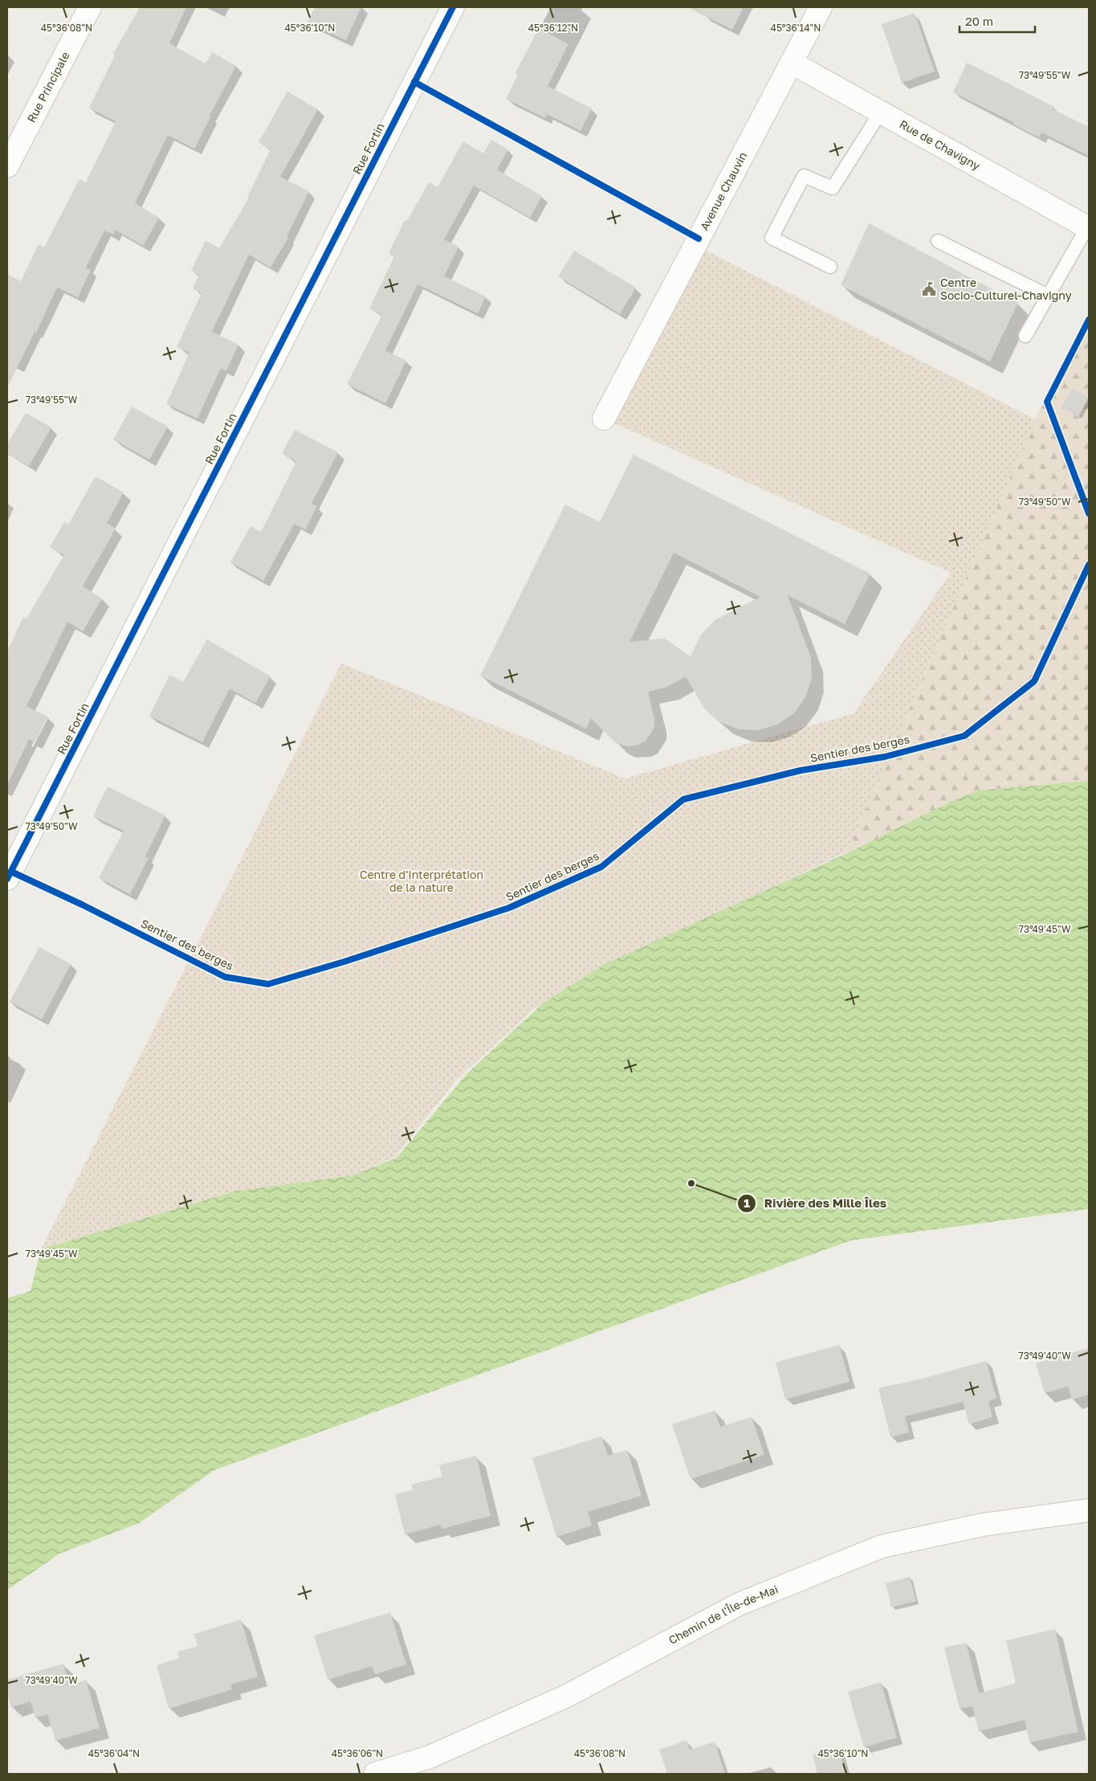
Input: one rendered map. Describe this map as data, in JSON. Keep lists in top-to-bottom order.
{
  "streets": {
    "street": [
      "Rue Principale",
      "Rue de Chavigny",
      "Rue Fortin",
      "Avenue Chauvin",
      "Chemin de l'Île-de-Mai"
    ],
    "cycle path": ["Sentier des berges"]
  },
  "crossings": [
    ["Rue de Chavigny", "Avenue Chauvin"]
  ],
  "parks": ["Centre d'Interprétation de la nature"],
  "places": {
    "public building": ["Centre Socio-Culturel-Chavigny"],
    "other": ["Rivière des Mille Îles"]
  },
  "scale_bar": "20 m",
  "coordinates": [
    "45°36'08\"N",
    "45°36'10\"N",
    "45°36'12\"N",
    "45°36'14\"N",
    "73°49'55\"W",
    "73°49'50\"W",
    "73°49'45\"W",
    "73°49'40\"W",
    "45°36'04\"N",
    "45°36'06\"N"
  ]
}
